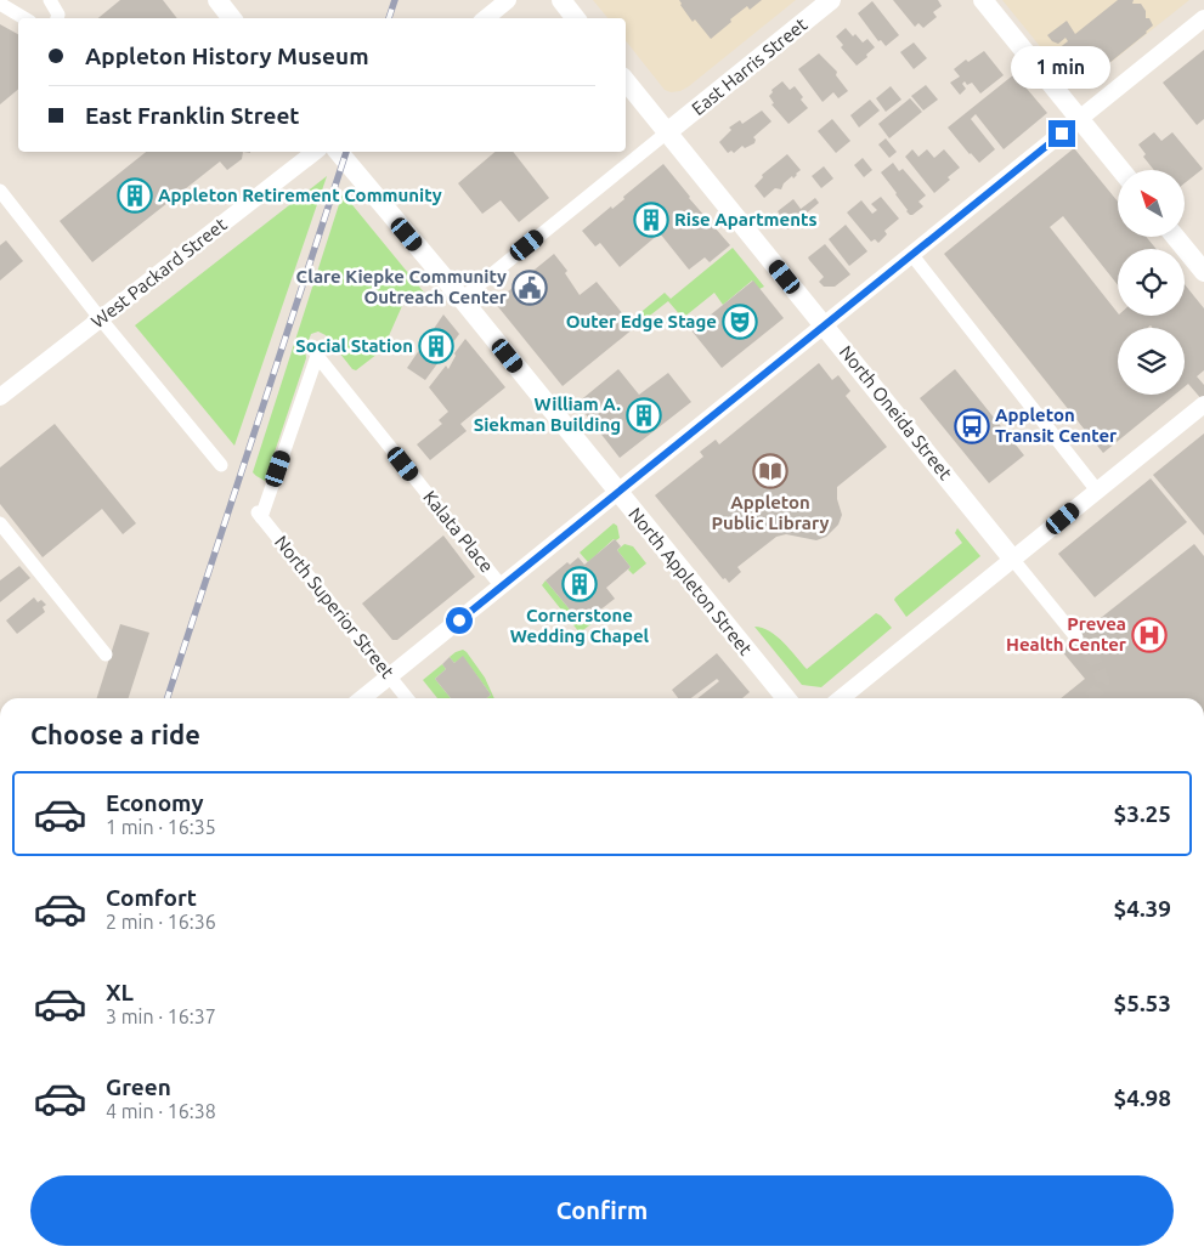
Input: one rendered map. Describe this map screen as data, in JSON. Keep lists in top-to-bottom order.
{
  "streets": {
    "main road": ["East Harris Street", "North Oneida Street", "North Appleton Street"],
    "street": ["West Packard Street", "Kalata Place", "North Superior Street"]
  },
  "crossings": [
    ["East Harris Street", "North Oneida Street"],
    ["Kalata Place", "North Superior Street"]
  ],
  "places": {
    "building": [
      "Appleton Retirement Community",
      "Rise Apartments",
      "Social Station",
      "William A. Siekman Building",
      "Cornerstone Wedding Chapel"
    ],
    "public building": ["Clare Kiepke Community Outreach Center"],
    "theatre": ["Outer Edge Stage"],
    "bus stop": ["Appleton Transit Center"],
    "library": ["Appleton Public Library"],
    "hospital": ["Prevea Health Center"]
  },
  "north": "top left",
  "page": {
    "banner": ["Appleton History Museum", "East Franklin Street"],
    "bubble": "1 min",
    "heading": "Choose a ride",
    "list": [
      {
        "name": "Economy",
        "note": "1 min · 16:35",
        "value": "$3.25"
      },
      {
        "name": "Comfort",
        "note": "2 min · 16:36",
        "value": "$4.39"
      },
      {
        "name": "XL",
        "note": "3 min · 16:37",
        "value": "$5.53"
      },
      {
        "name": "Green",
        "note": "4 min · 16:38",
        "value": "$4.98"
      }
    ],
    "buttons": "Confirm"
  }
}
